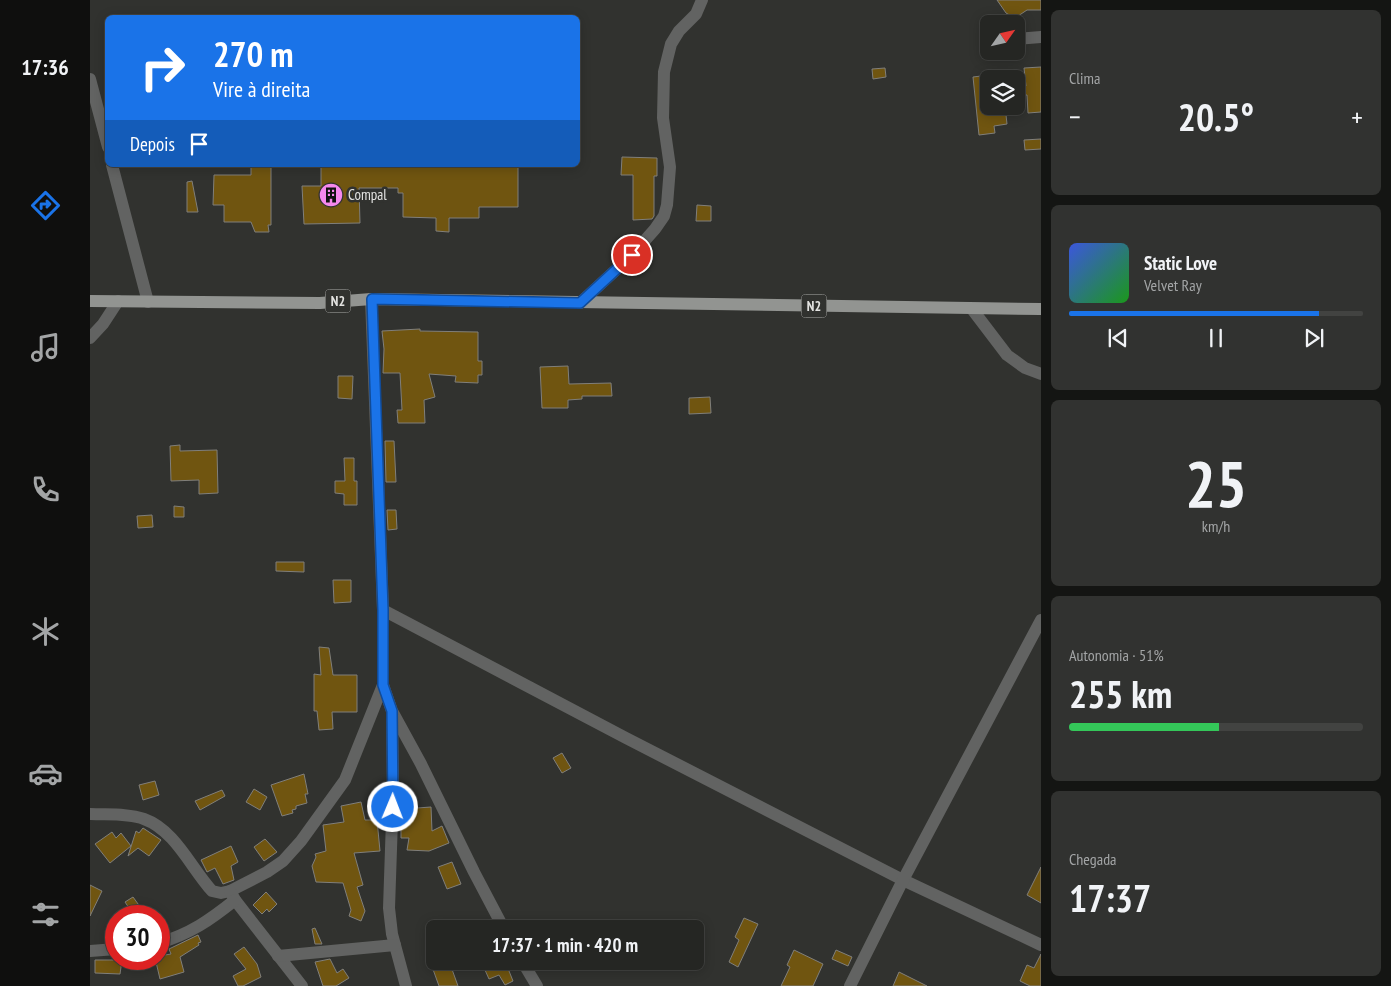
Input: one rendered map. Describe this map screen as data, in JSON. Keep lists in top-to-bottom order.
{
  "streets": {
    "main road": ["N2"]
  },
  "places": {
    "building": ["Compal"]
  },
  "north": "top right",
  "page": {
    "tabs": "17:36",
    "tile": [
      "Clima",
      ["25", "km/h"],
      ["Autonomia · 51%", "255 km"],
      ["Chegada", "17:37"]
    ],
    "turn": ["270 m", "Vire à direita"],
    "heat": ["−", "20.5°", "+"],
    "then": "Depois",
    "song": ["Static Love", "Velvet Ray"],
    "limit": "30",
    "trip": "17:37 · 1 min · 420 m"
  }
}
